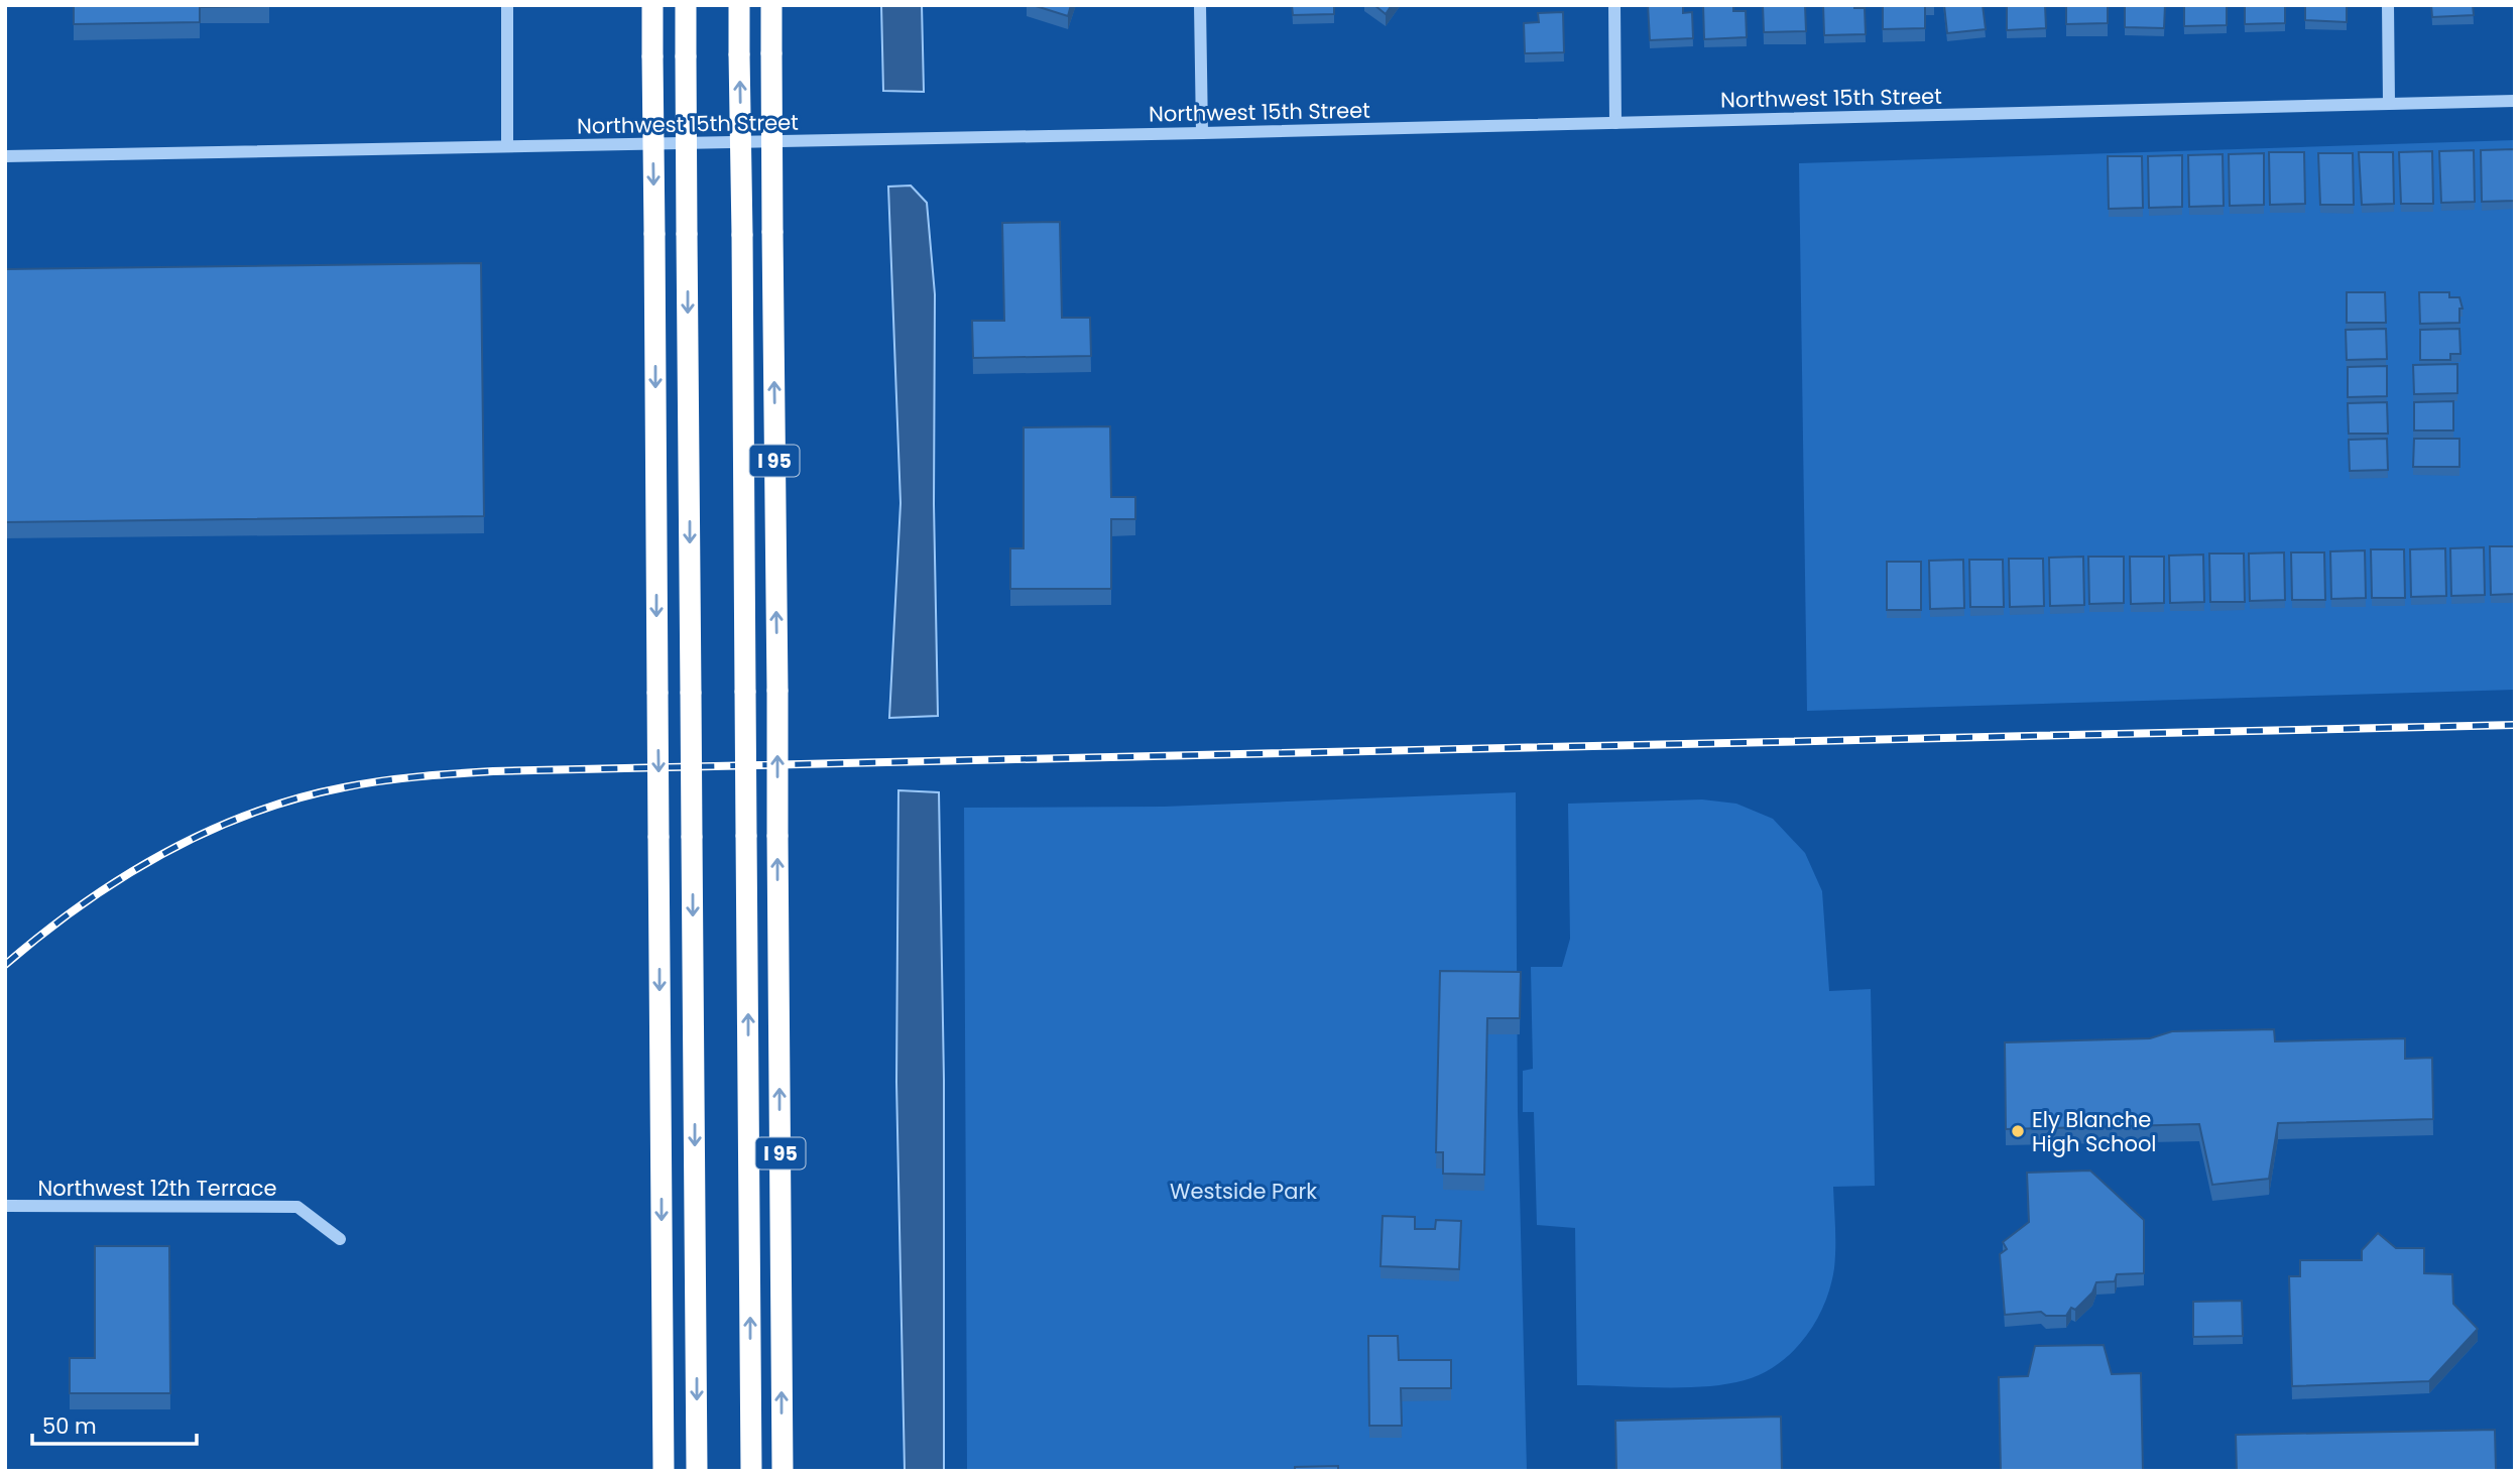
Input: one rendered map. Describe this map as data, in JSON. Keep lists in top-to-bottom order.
{
  "streets": {
    "highway": ["I 95"],
    "street": ["Northwest 15th Street", "Northwest 12th Terrace"]
  },
  "parks": ["Westside Park"],
  "places": ["Ely Blanche High School"],
  "scale_bar": "50 m"
}
